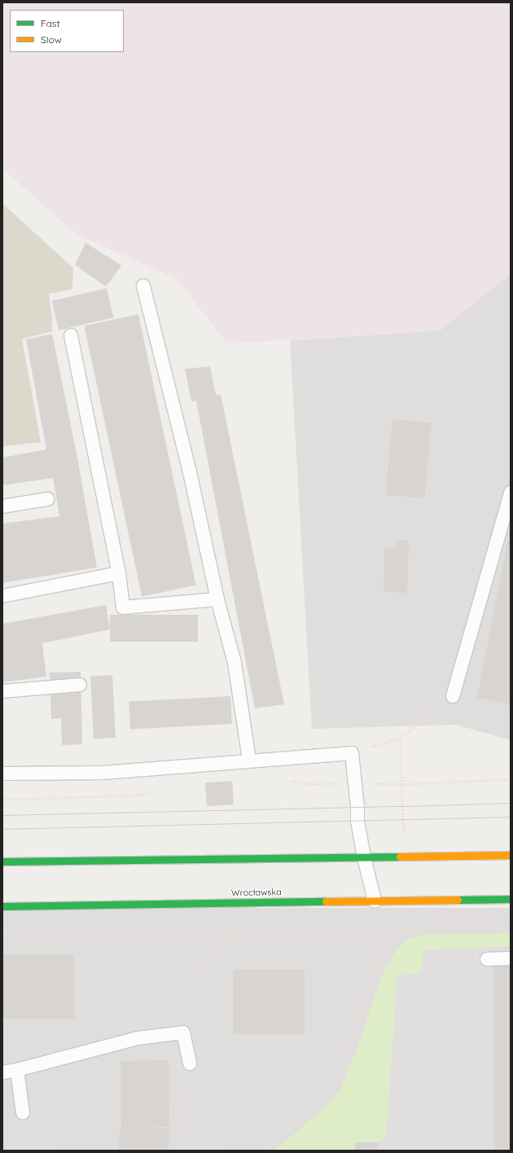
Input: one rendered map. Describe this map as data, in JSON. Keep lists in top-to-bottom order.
{
  "streets": {
    "main road": ["Wrocławska"]
  },
  "legend": ["Fast", "Slow"]
}
